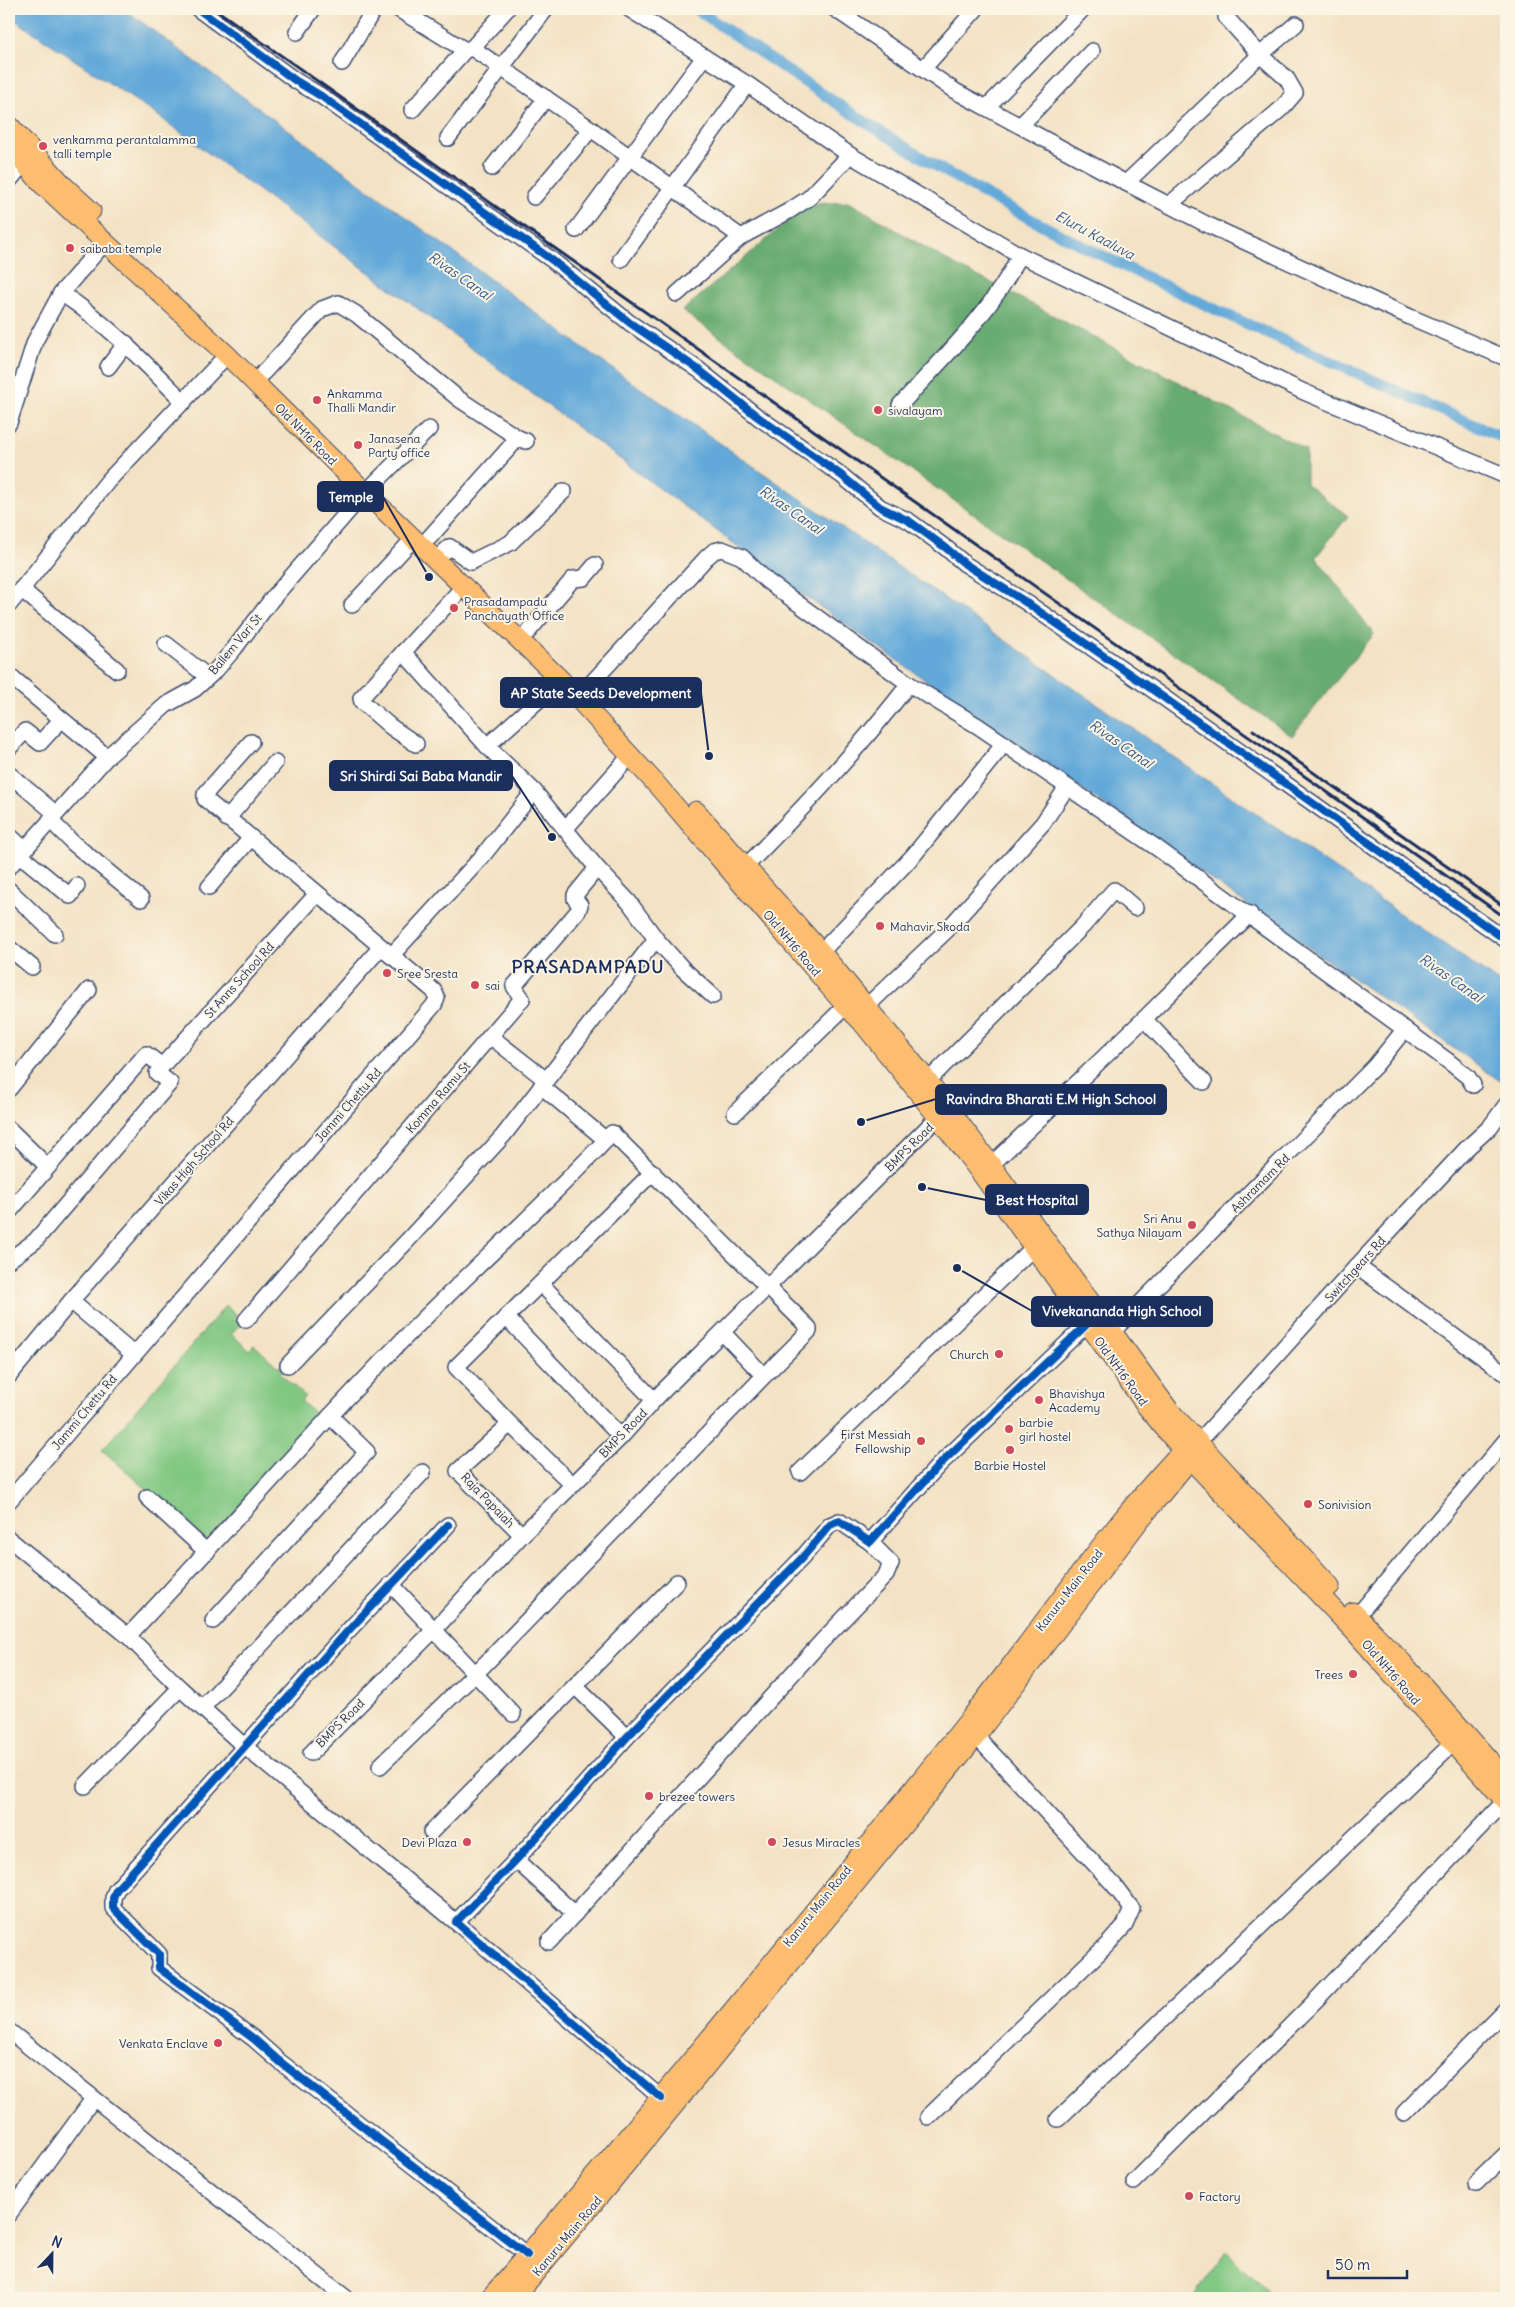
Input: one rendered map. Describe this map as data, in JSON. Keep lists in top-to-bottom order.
{
  "streets": {
    "main road": ["Old NH16 Road", "Kanuru Main Road"],
    "street": [
      "Ballem Vari St",
      "St Anns School Rd",
      "Komma Ramu St",
      "Jammi Chettu Rd",
      "BMPS Road",
      "Vikas High School Rd",
      "Ashramam Rd",
      "Switchgears Rd",
      "Raja Papaiah"
    ]
  },
  "crossings": [
    ["Old NH16 Road", "Ballem Vari St"],
    ["Old NH16 Road", "BMPS Road"],
    ["Old NH16 Road", "Ashramam Rd"],
    ["Old NH16 Road", "Switchgears Rd"],
    ["Old NH16 Road", "Kanuru Main Road"],
    ["St Anns School Rd", "Jammi Chettu Rd"],
    ["Jammi Chettu Rd", "Vikas High School Rd"],
    ["BMPS Road", "Raja Papaiah"],
    ["Switchgears Rd", "Kanuru Main Road"]
  ],
  "districts": ["PRASADAMPADU"],
  "water": ["Eluru Kaaluva", "Rivas Canal"],
  "places": [
    "venkamma perantalamma talli temple",
    "saibaba temple",
    "Ankamma Thalli Mandir",
    "sivalayam",
    "Janasena Party office",
    "Temple",
    "Prasadampadu Panchayath Office",
    "AP State Seeds Development",
    "Sri Shirdi Sai Baba Mandir",
    "Mahavir Skoda",
    "Sree Sresta",
    "sai",
    "Ravindra Bharati E.M High School",
    "Best Hospital",
    "Sri Anu Sathya Nilayam",
    "Vivekananda High School",
    "Church",
    "Bhavishya Academy",
    "barbie girl hostel",
    "First Messiah Fellowship",
    "Barbie Hostel",
    "Sonivision",
    "Trees",
    "brezee towers",
    "Devi Plaza",
    "Jesus Miracles",
    "Venkata Enclave",
    "Factory"
  ],
  "scale_bar": "50 m",
  "north": "top"
}
